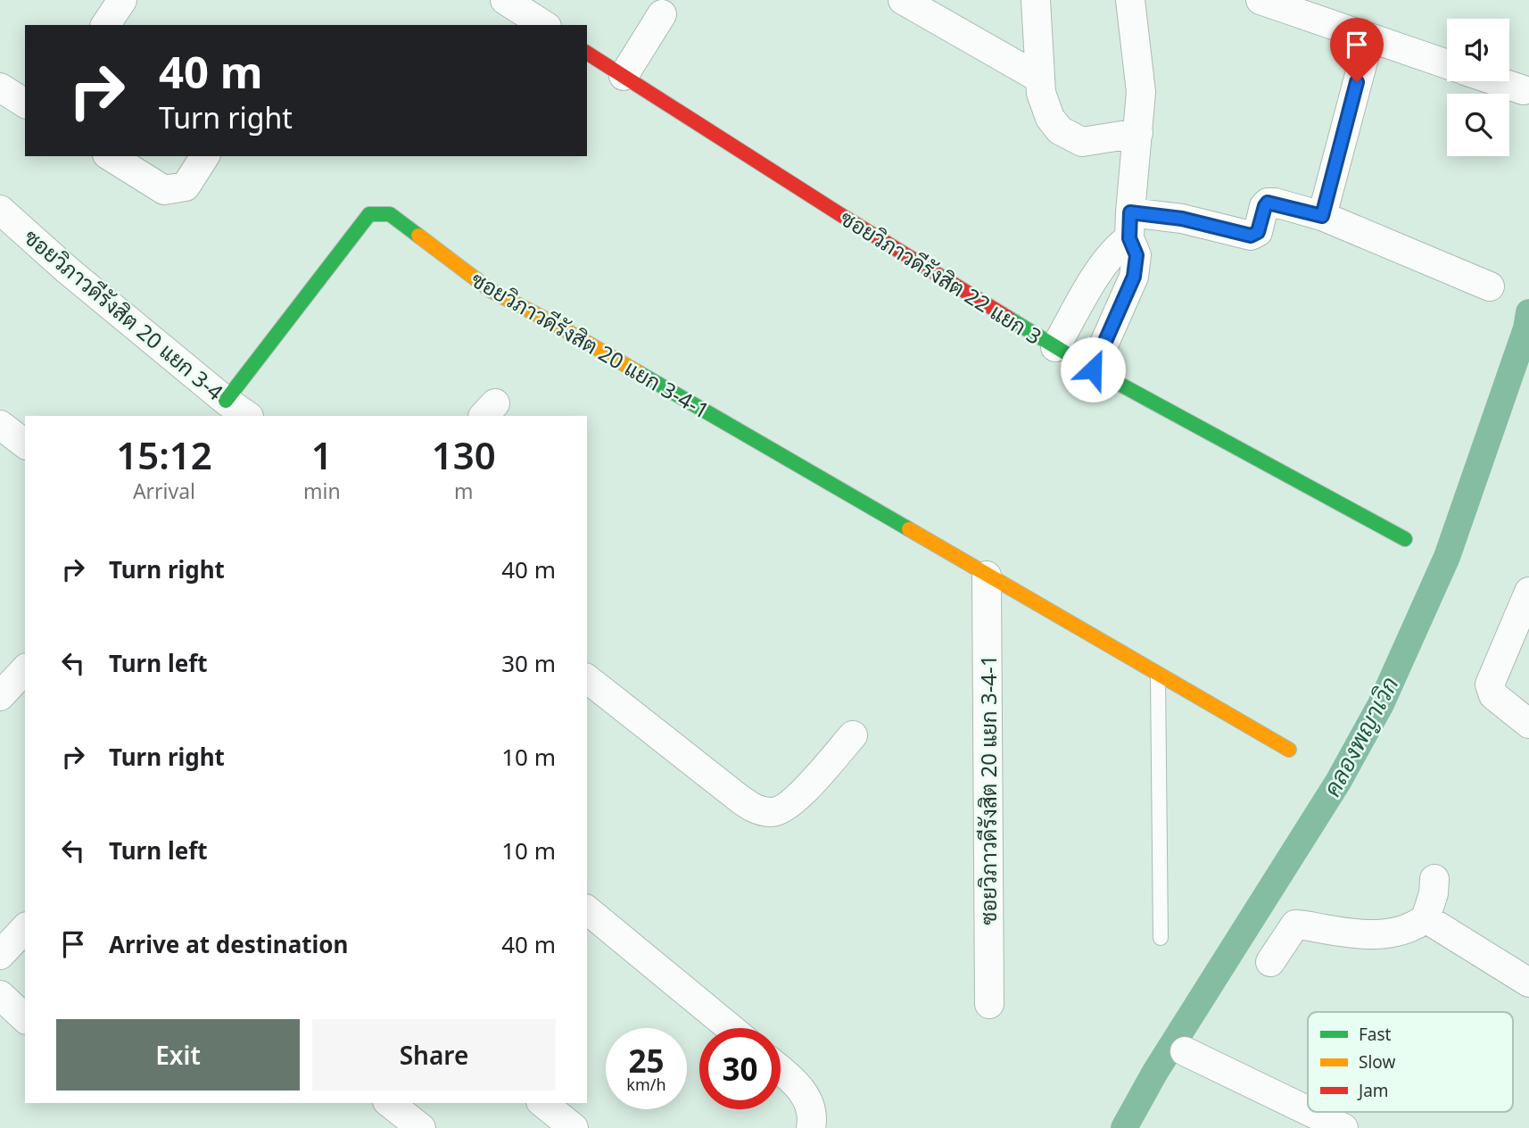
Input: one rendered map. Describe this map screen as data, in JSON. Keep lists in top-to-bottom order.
{
  "streets": {
    "street": ["ซอยวิภาวดีรังสิต 22 แยก 3", "ซอยวิภาวดีรังสิต 20 แยก 3-4", "ซอยวิภาวดีรังสิต 20 แยก 3-4-1"]
  },
  "crossings": [
    ["ซอยวิภาวดีรังสิต 20 แยก 3-4", "ซอยวิภาวดีรังสิต 20 แยก 3-4-1"]
  ],
  "water": ["คลองพญาเวิก"],
  "legend": ["Fast", "Slow", "Jam"],
  "page": {
    "turn": ["40 m", "Turn right"],
    "eta": [
      "15:12",
      "Arrival",
      "1",
      "min",
      "130",
      "m"
    ],
    "list": [
      {
        "name": "Turn right",
        "value": "40 m"
      },
      {
        "name": "Turn left",
        "value": "30 m"
      },
      {
        "name": "Turn right",
        "value": "10 m"
      },
      {
        "name": "Turn left",
        "value": "10 m"
      },
      {
        "name": "Arrive at destination",
        "value": "40 m"
      }
    ],
    "buttons": ["Exit", "Share"],
    "speed": "25 km/h",
    "limit": "30"
  }
}
